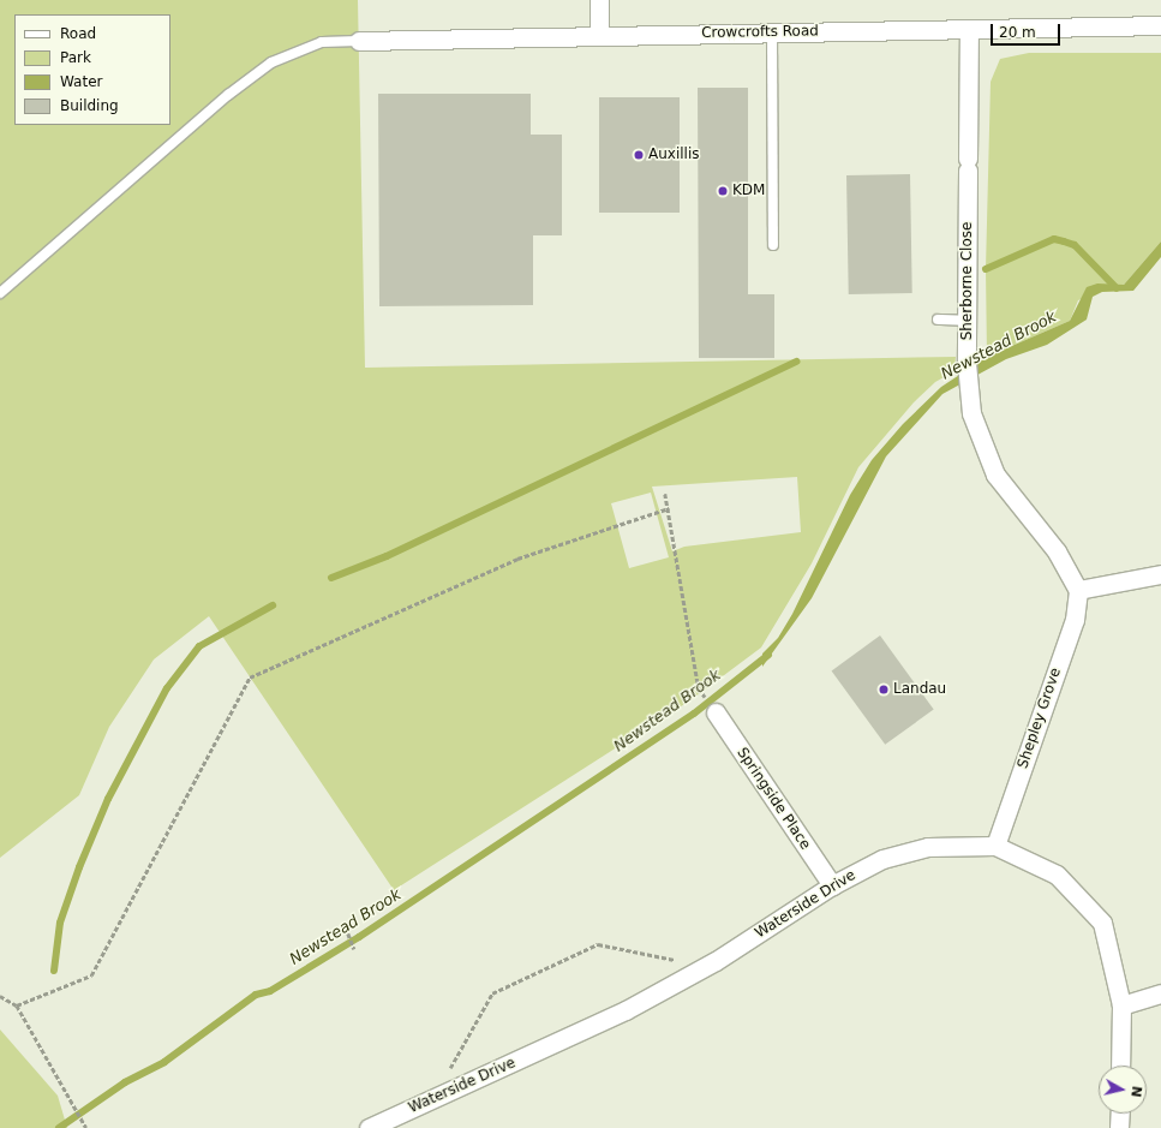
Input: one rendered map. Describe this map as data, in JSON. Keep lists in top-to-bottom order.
{
  "streets": {
    "street": [
      "Crowcrofts Road",
      "Sherborne Close",
      "Shepley Grove",
      "Springside Place",
      "Waterside Drive"
    ]
  },
  "crossings": [
    ["Crowcrofts Road", "Sherborne Close"],
    ["Sherborne Close", "Shepley Grove"],
    ["Shepley Grove", "Waterside Drive"],
    ["Springside Place", "Waterside Drive"]
  ],
  "water": ["Newstead Brook"],
  "places": ["Auxillis", "KDM", "Landau"],
  "legend": [
    "Road",
    "Park",
    "Water",
    "Building"
  ],
  "scale_bar": "20 m",
  "north": "right"
}
